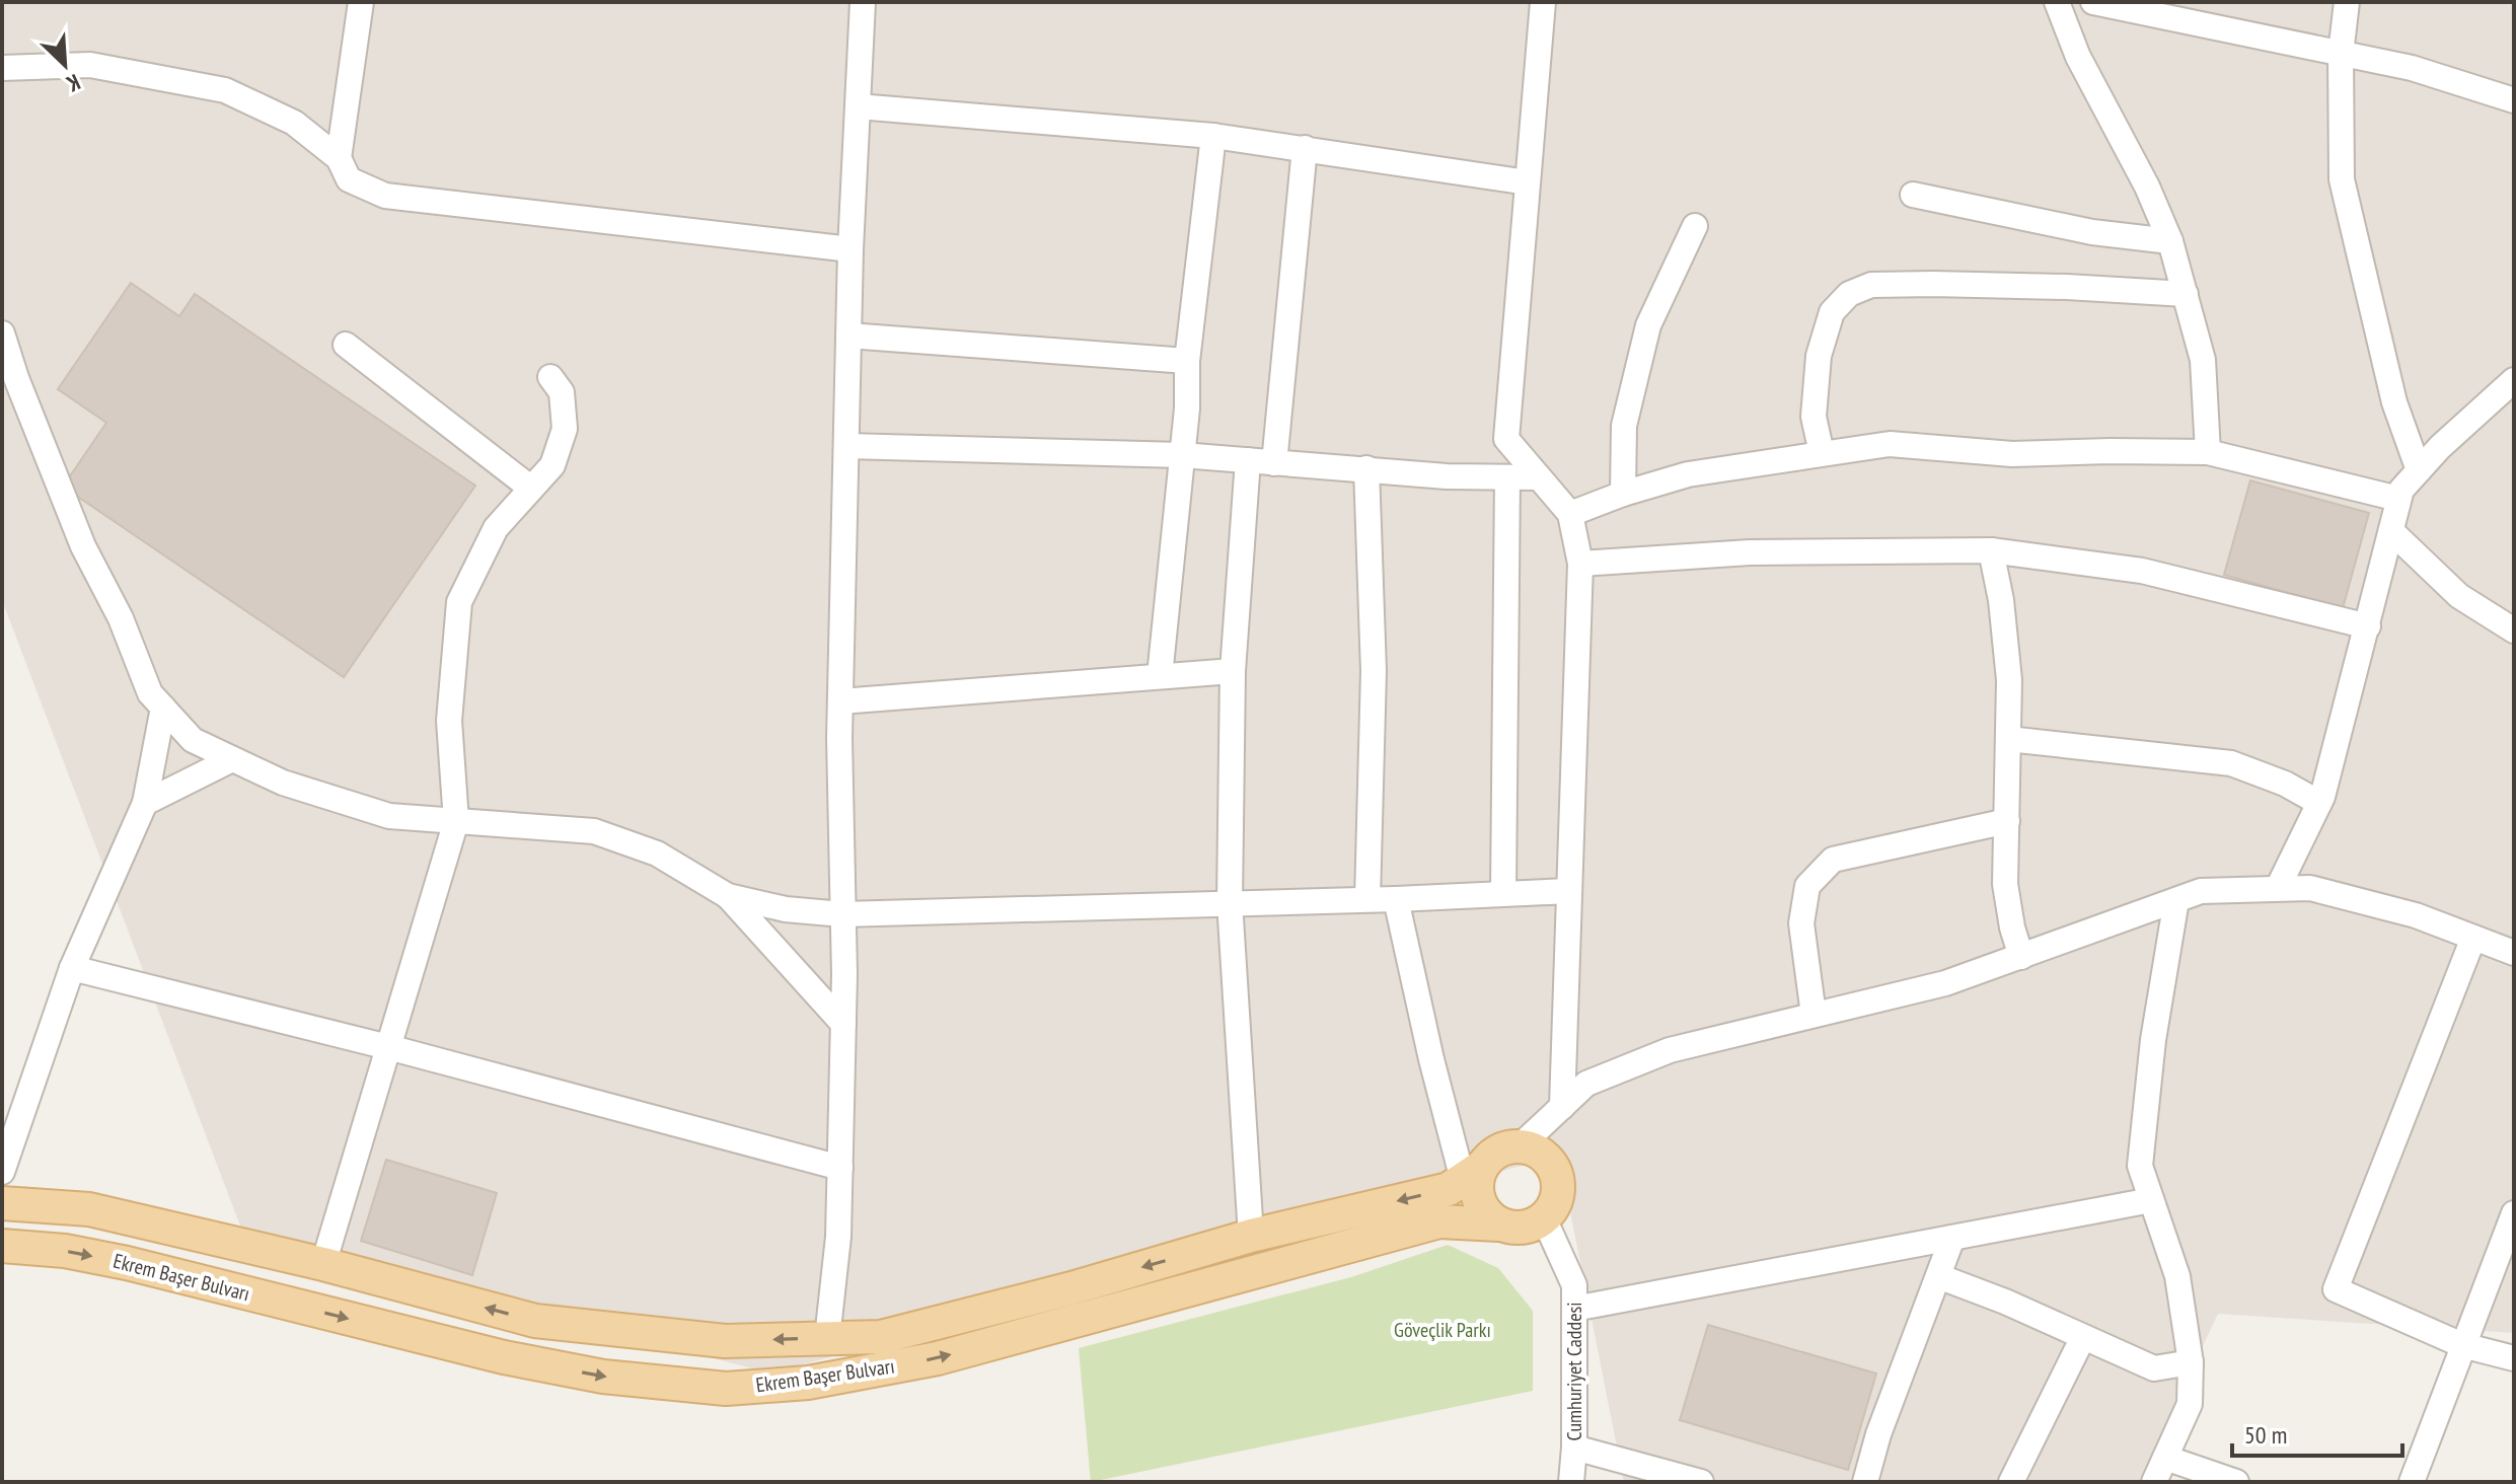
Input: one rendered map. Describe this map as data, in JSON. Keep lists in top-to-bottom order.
{
  "streets": {
    "main road": ["Ekrem Başer Bulvarı"],
    "street": ["Cumhuriyet Caddesi"]
  },
  "crossings": [
    ["Ekrem Başer Bulvarı", "Cumhuriyet Caddesi"]
  ],
  "parks": ["Göveçlik Parkı"],
  "scale_bar": "50 m",
  "north": "bottom right"
}
